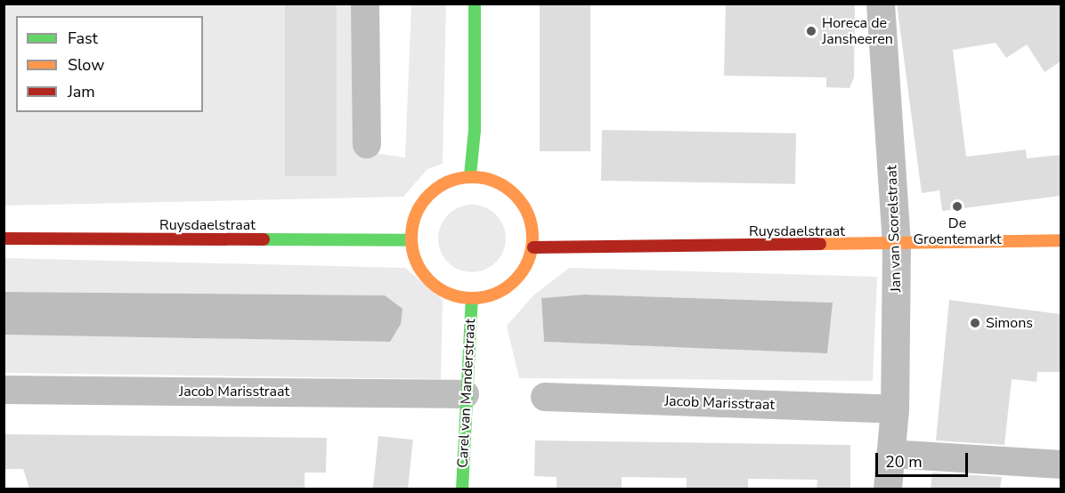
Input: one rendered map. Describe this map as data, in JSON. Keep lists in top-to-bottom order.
{
  "streets": {
    "street": [
      "Ruysdaelstraat",
      "Jan van Scorelstraat",
      "Jacob Marisstraat",
      "Carel van Manderstraat"
    ]
  },
  "crossings": [
    ["Ruysdaelstraat", "Jan van Scorelstraat"],
    ["Ruysdaelstraat", "Carel van Manderstraat"],
    ["Jan van Scorelstraat", "Jacob Marisstraat"],
    ["Jacob Marisstraat", "Carel van Manderstraat"]
  ],
  "places": ["Horeca de Jansheeren", "De Groentemarkt", "Simons"],
  "legend": ["Fast", "Slow", "Jam"],
  "scale_bar": "20 m"
}
